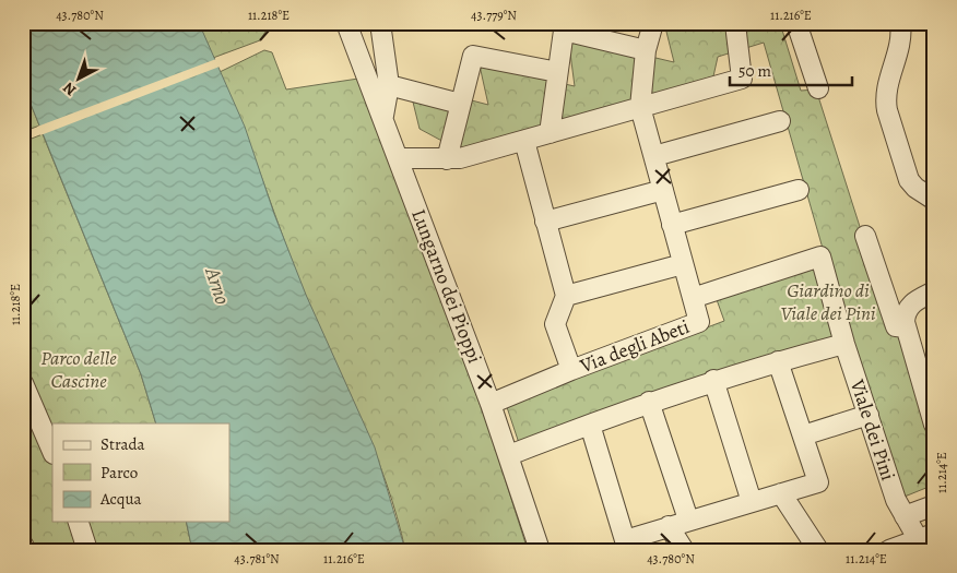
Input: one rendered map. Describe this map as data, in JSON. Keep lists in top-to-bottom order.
{
  "streets": {
    "street": ["Lungarno dei Pioppi", "Via degli Abeti", "Viale dei Pini"]
  },
  "crossings": [
    ["Lungarno dei Pioppi", "Via degli Abeti"],
    ["Via degli Abeti", "Viale dei Pini"]
  ],
  "water": ["Arno"],
  "parks": ["Giardino di Viale dei Pini", "Parco delle Cascine"],
  "legend": ["Strada", "Parco", "Acqua"],
  "scale_bar": "50 m",
  "north": "bottom left",
  "coordinates": [
    "43.780°N",
    "11.218°E",
    "43.779°N",
    "11.216°E",
    "11.214°E",
    "43.781°N"
  ]
}
